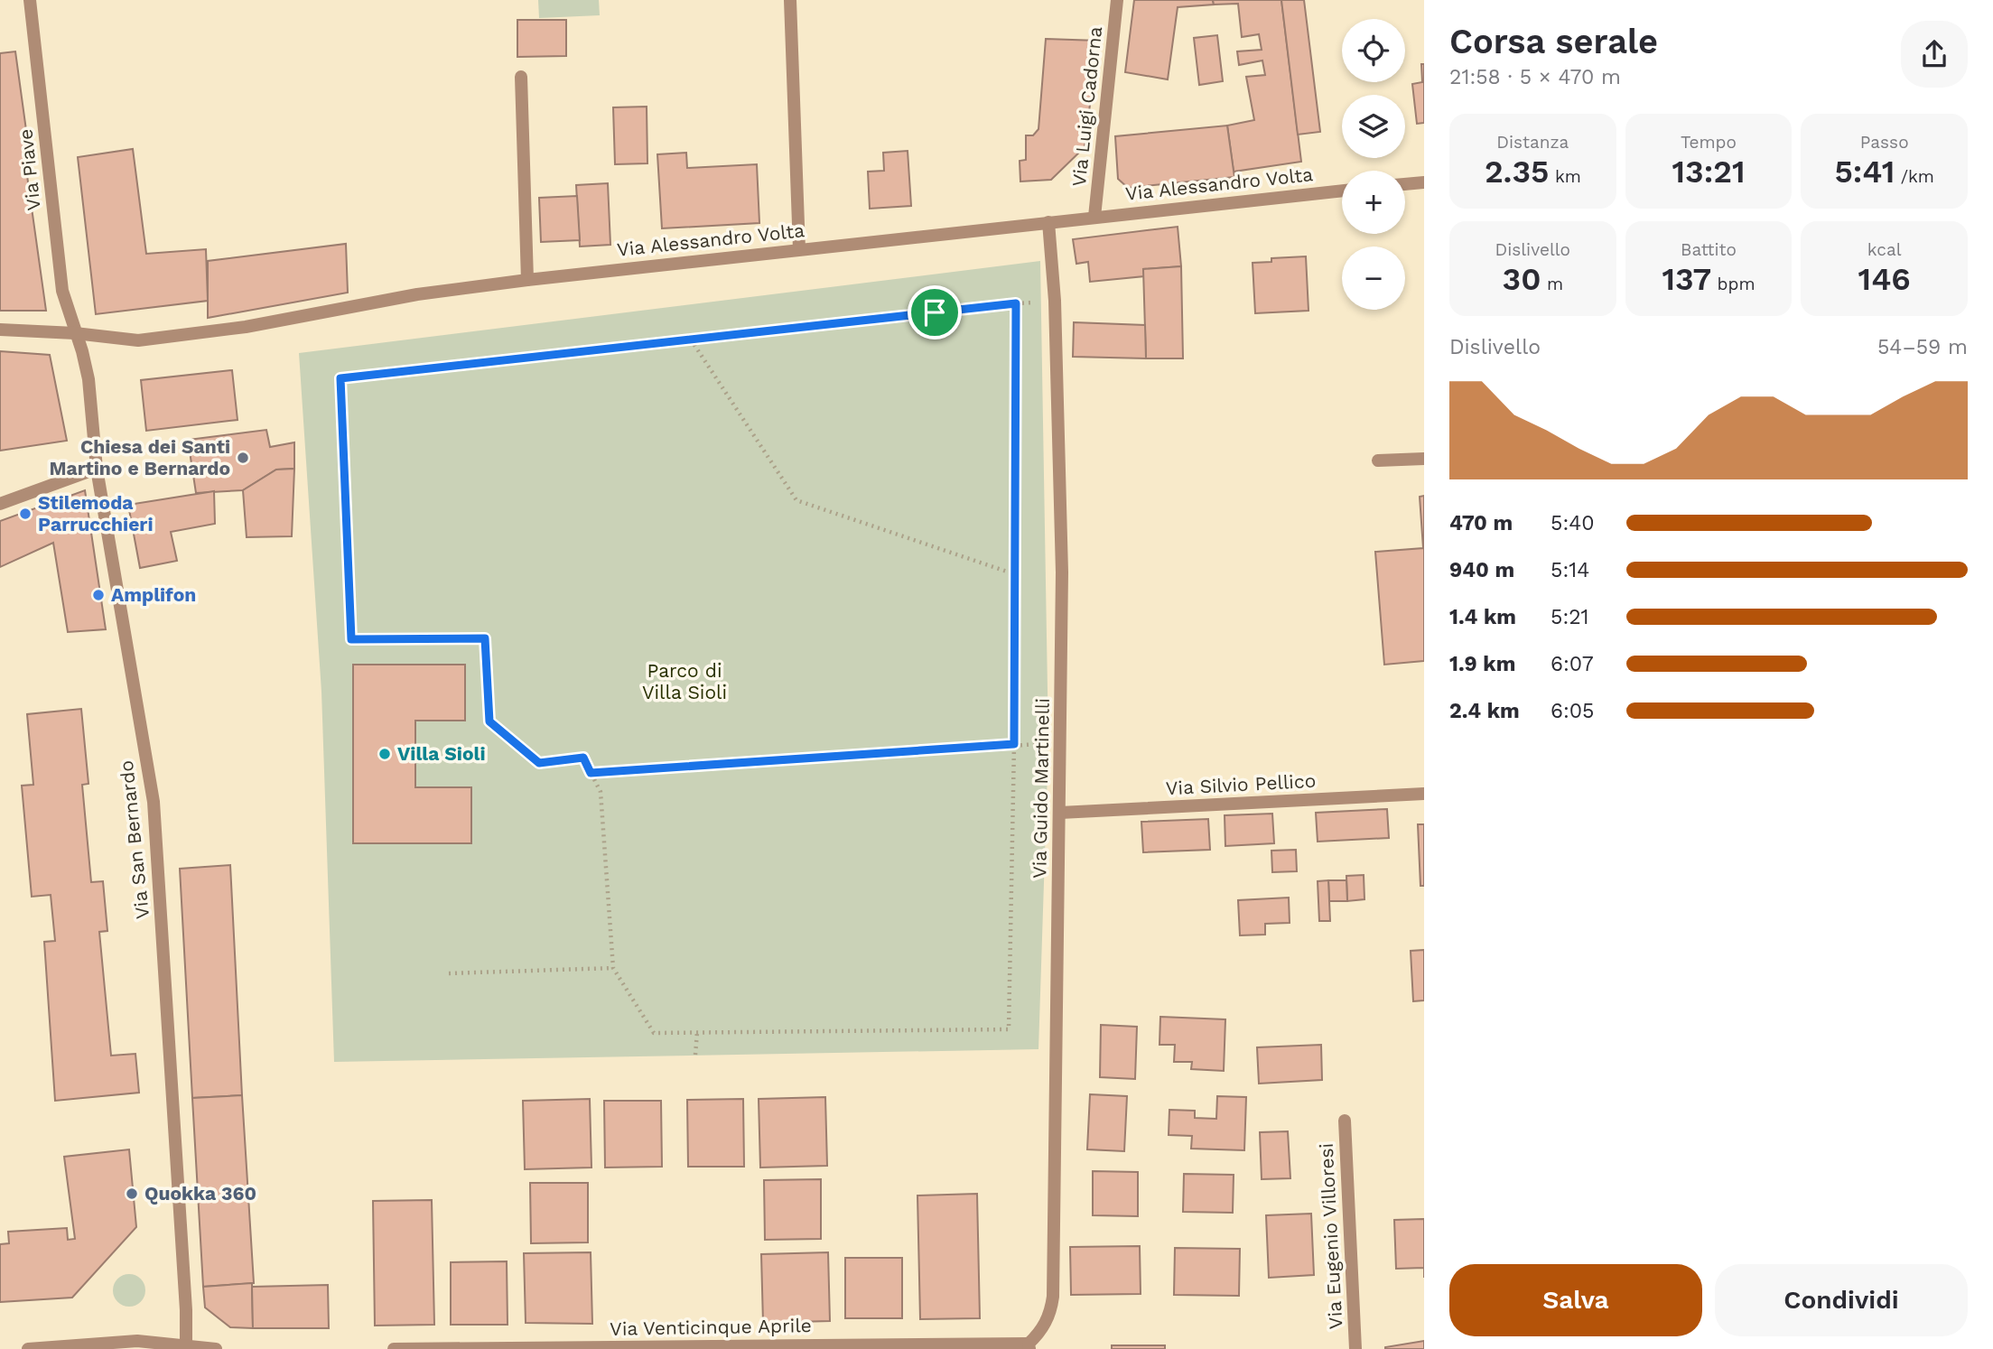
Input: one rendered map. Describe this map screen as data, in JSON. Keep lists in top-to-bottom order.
{
  "streets": {
    "street": [
      "Via Luigi Cadorna",
      "Via Piave",
      "Via Alessandro Volta",
      "Via Silvio Pellico",
      "Via Guido Martinelli",
      "Via San Bernardo",
      "Via Eugenio Villoresi",
      "Via Venticinque Aprile"
    ]
  },
  "crossings": [
    ["Via Luigi Cadorna", "Via Alessandro Volta"],
    ["Via Piave", "Via Alessandro Volta"],
    ["Via Piave", "Via San Bernardo"],
    ["Via Alessandro Volta", "Via Guido Martinelli"],
    ["Via Alessandro Volta", "Via San Bernardo"],
    ["Via Silvio Pellico", "Via Guido Martinelli"],
    ["Via Guido Martinelli", "Via Venticinque Aprile"]
  ],
  "parks": ["Parco di Villa Sioli"],
  "places": [
    "Chiesa dei Santi Martino e Bernardo",
    "Stilemoda Parrucchieri",
    "Amplifon",
    "Villa Sioli",
    "Quokka 360"
  ],
  "page": {
    "heading": ["Corsa serale", "21:58 · 5 × 470 m"],
    "map_buttons": ["+", "−"],
    "stats": [
      ["Distanza", "2.35 km"],
      ["Tempo", "13:21"],
      ["Passo", "5:41 /km"],
      ["Dislivello", "30 m"],
      ["Battito", "137 bpm"],
      ["kcal", "146"]
    ],
    "chart": ["Dislivello", "54–59 m"],
    "list": [
      {
        "name": "470 m",
        "note": "5:40"
      },
      {
        "name": "940 m",
        "note": "5:14"
      },
      {
        "name": "1.4 km",
        "note": "5:21"
      },
      {
        "name": "1.9 km",
        "note": "6:07"
      },
      {
        "name": "2.4 km",
        "note": "6:05"
      }
    ],
    "buttons": ["Salva", "Condividi"]
  }
}
